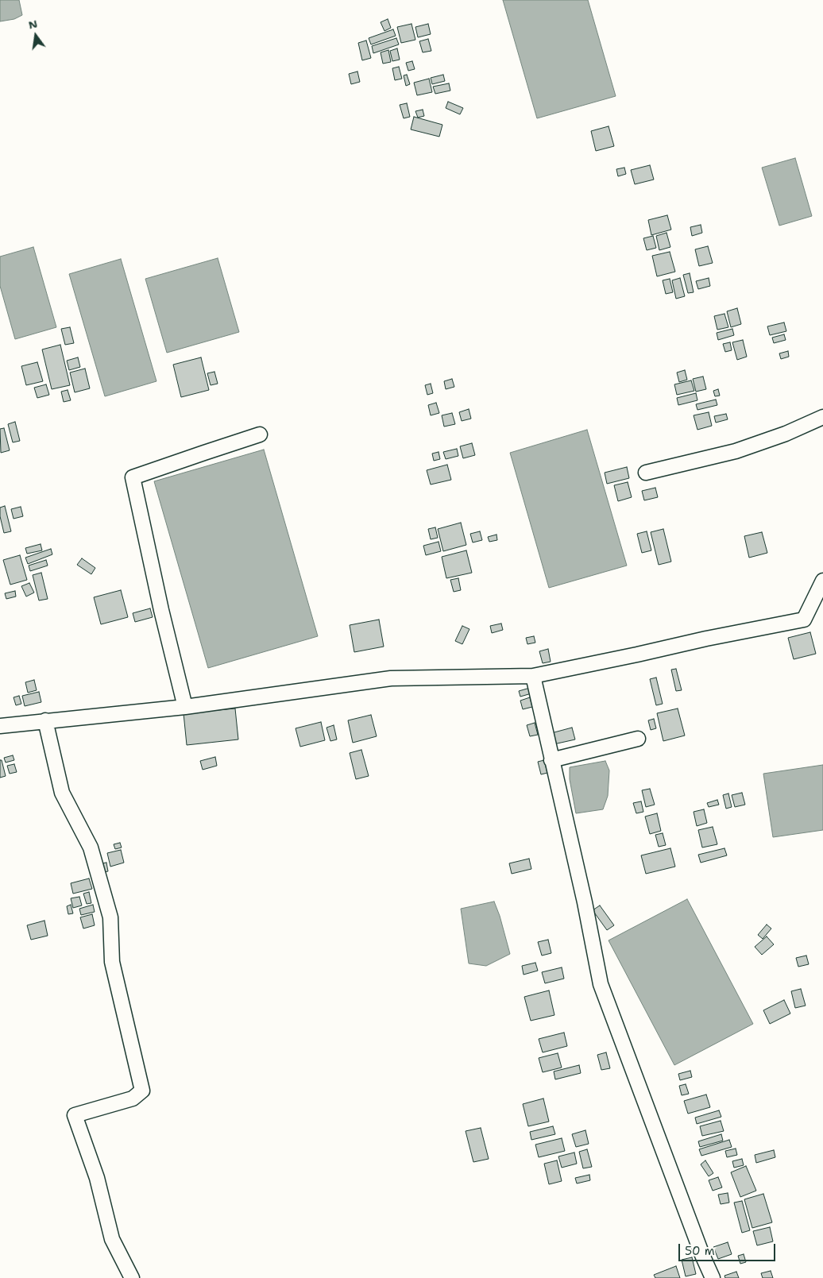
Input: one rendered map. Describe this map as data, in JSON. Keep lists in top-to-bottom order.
{
  "scale_bar": "50 m",
  "north": "top"
}
